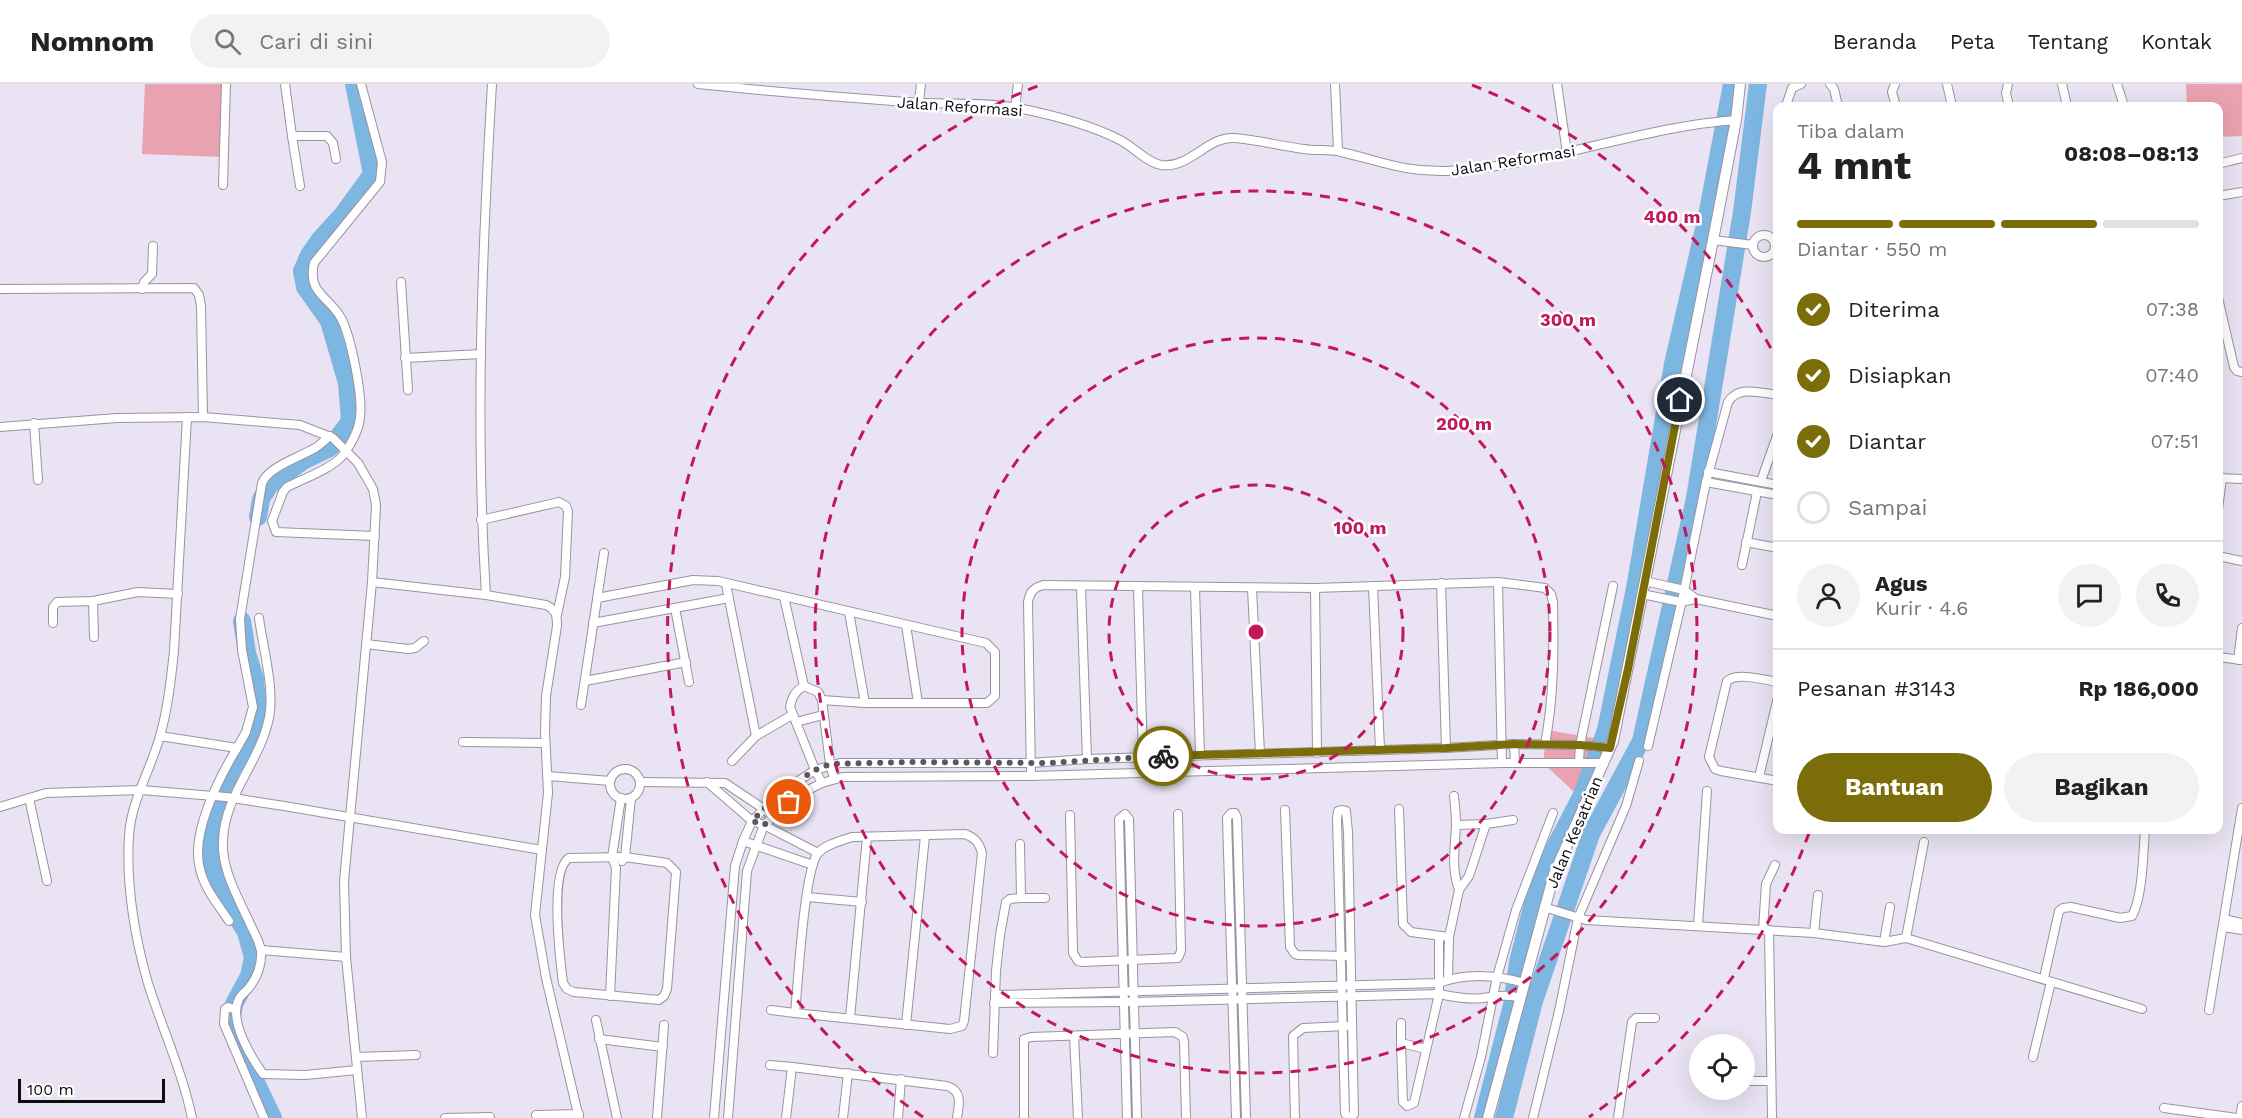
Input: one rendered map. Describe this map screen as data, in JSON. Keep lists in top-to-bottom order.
{
  "streets": {
    "street": ["Jalan Reformasi", "Jalan Kesatrian"]
  },
  "crossings": [
    ["Jalan Reformasi", "Jalan Kesatrian"]
  ],
  "scale_bar": "100 m",
  "page": {
    "header": "Nomnom",
    "search": "Cari di sini",
    "nav": [
      "Beranda",
      "Peta",
      "Tentang",
      "Kontak"
    ],
    "heading": ["4 mnt", "Tiba dalam", "08:08–08:13"],
    "panel": [
      "Agus",
      "Kurir · 4.6",
      "Pesanan #3143",
      "Rp 186,000"
    ],
    "bar": "Diantar · 550 m",
    "list": [
      ["Diterima", "07:38"],
      ["Disiapkan", "07:40"],
      ["Diantar", "07:51"],
      "Sampai"
    ],
    "buttons": ["Bantuan", "Bagikan"],
    "scale": "100 m"
  },
  "rings": [
    "400 m",
    "300 m",
    "200 m",
    "100 m"
  ]
}
